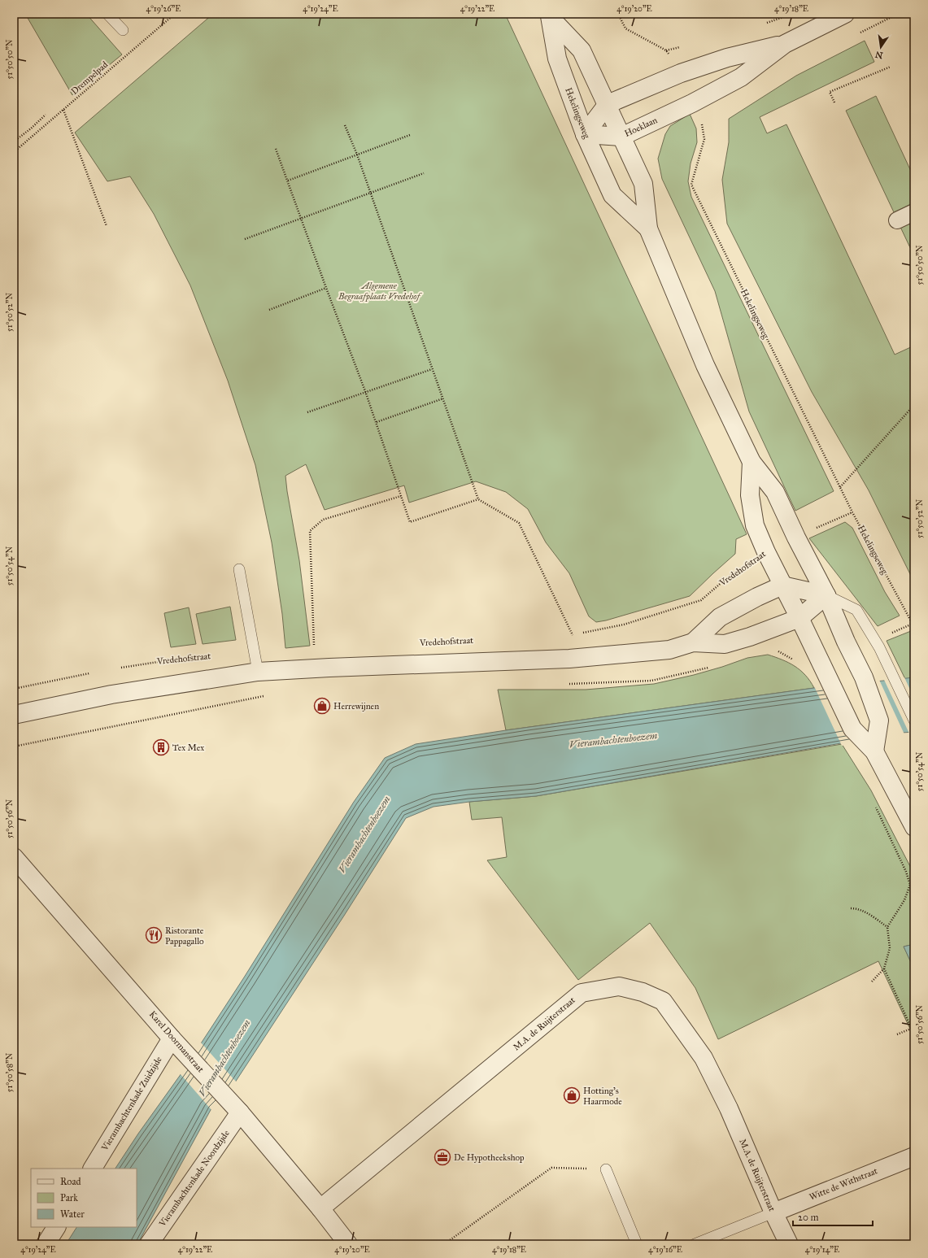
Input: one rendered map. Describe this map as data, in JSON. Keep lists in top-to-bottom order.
{
  "streets": {
    "street": [
      "Hekelingseweg",
      "Hoeklaan",
      "M.A. de Ruijterstraat",
      "Karel Doormanstraat",
      "Vierambachtenkade Zuidzijde",
      "Vierambachtenkade Noordzijde",
      "Witte de Withstraat"
    ],
    "path": ["Drempelpad", "Vredehofstraat"]
  },
  "crossings": [
    ["Hekelingseweg", "Hoeklaan"],
    ["Hekelingseweg", "Vredehofstraat"],
    ["M.A. de Ruijterstraat", "Karel Doormanstraat"],
    ["M.A. de Ruijterstraat", "Witte de Withstraat"],
    ["Karel Doormanstraat", "Vierambachtenkade Zuidzijde"],
    ["Karel Doormanstraat", "Vierambachtenkade Noordzijde"]
  ],
  "water": ["Vierambachtenboezem"],
  "parks": ["Algemene Begraafplaats Vredehof"],
  "places": {
    "shop": ["Herrewijnen", "Hotting's Haarmode"],
    "building": ["Tex Mex"],
    "restaurant": ["Ristorante Pappagallo"],
    "office": ["De Hypotheekshop"]
  },
  "legend": ["Road", "Park", "Water"],
  "scale_bar": "20 m",
  "north": "bottom",
  "coordinates": [
    "4°19'26\"E",
    "4°19'24\"E",
    "4°19'22\"E",
    "4°19'20\"E",
    "4°19'18\"E",
    "51°50'50\"N",
    "51°50'52\"N",
    "51°50'54\"N",
    "51°50'56\"N",
    "51°50'58\"N",
    "4°19'16\"E",
    "4°19'14\"E"
  ]
}
